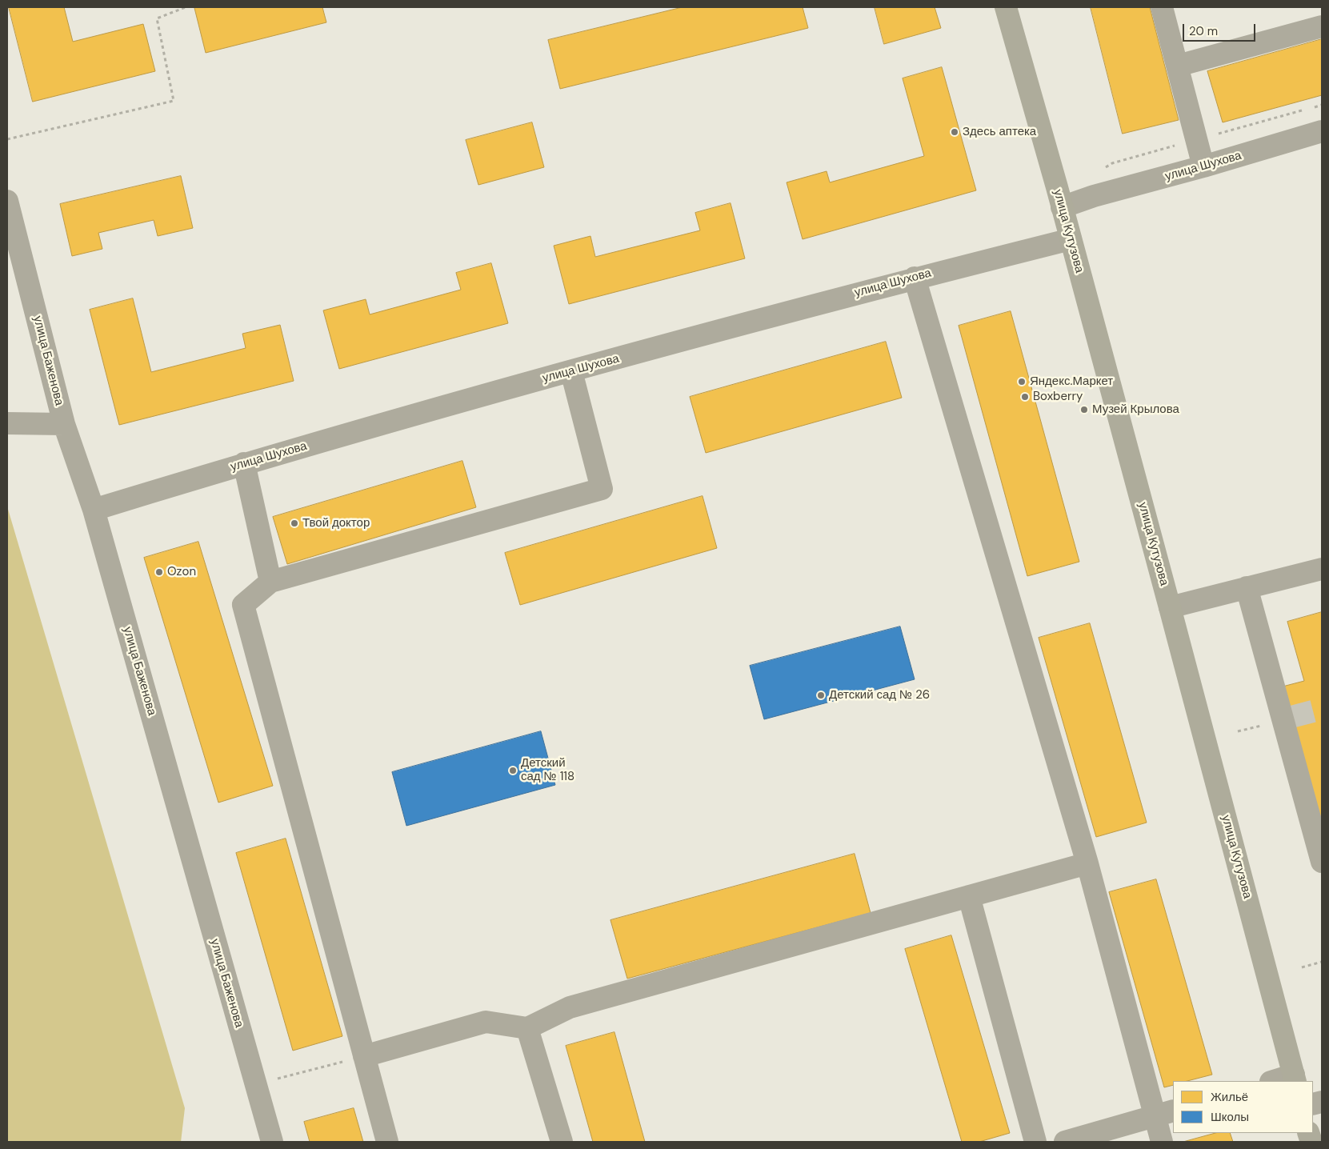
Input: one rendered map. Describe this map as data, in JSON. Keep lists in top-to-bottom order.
{
  "streets": {
    "main road": ["улица Кутузова"],
    "street": ["улица Шухова", "улица Баженова"]
  },
  "crossings": [
    ["улица Шухова", "улица Кутузова"],
    ["улица Шухова", "улица Баженова"]
  ],
  "places": [
    "Здесь аптека",
    "Яндекс.Маркет",
    "Boxberry",
    "Музей Крылова",
    "Твой доктор",
    "Ozon",
    "Детский сад № 26",
    "Детский сад № 118"
  ],
  "legend": ["Жильё", "Школы"],
  "scale_bar": "20 m"
}
